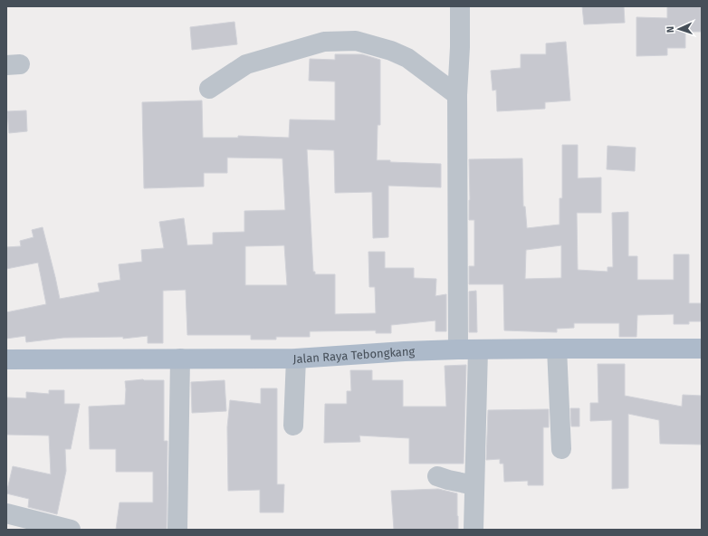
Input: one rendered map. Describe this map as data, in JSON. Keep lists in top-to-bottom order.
{
  "streets": {
    "main road": ["Jalan Raya Tebongkang"]
  },
  "north": "left"
}
